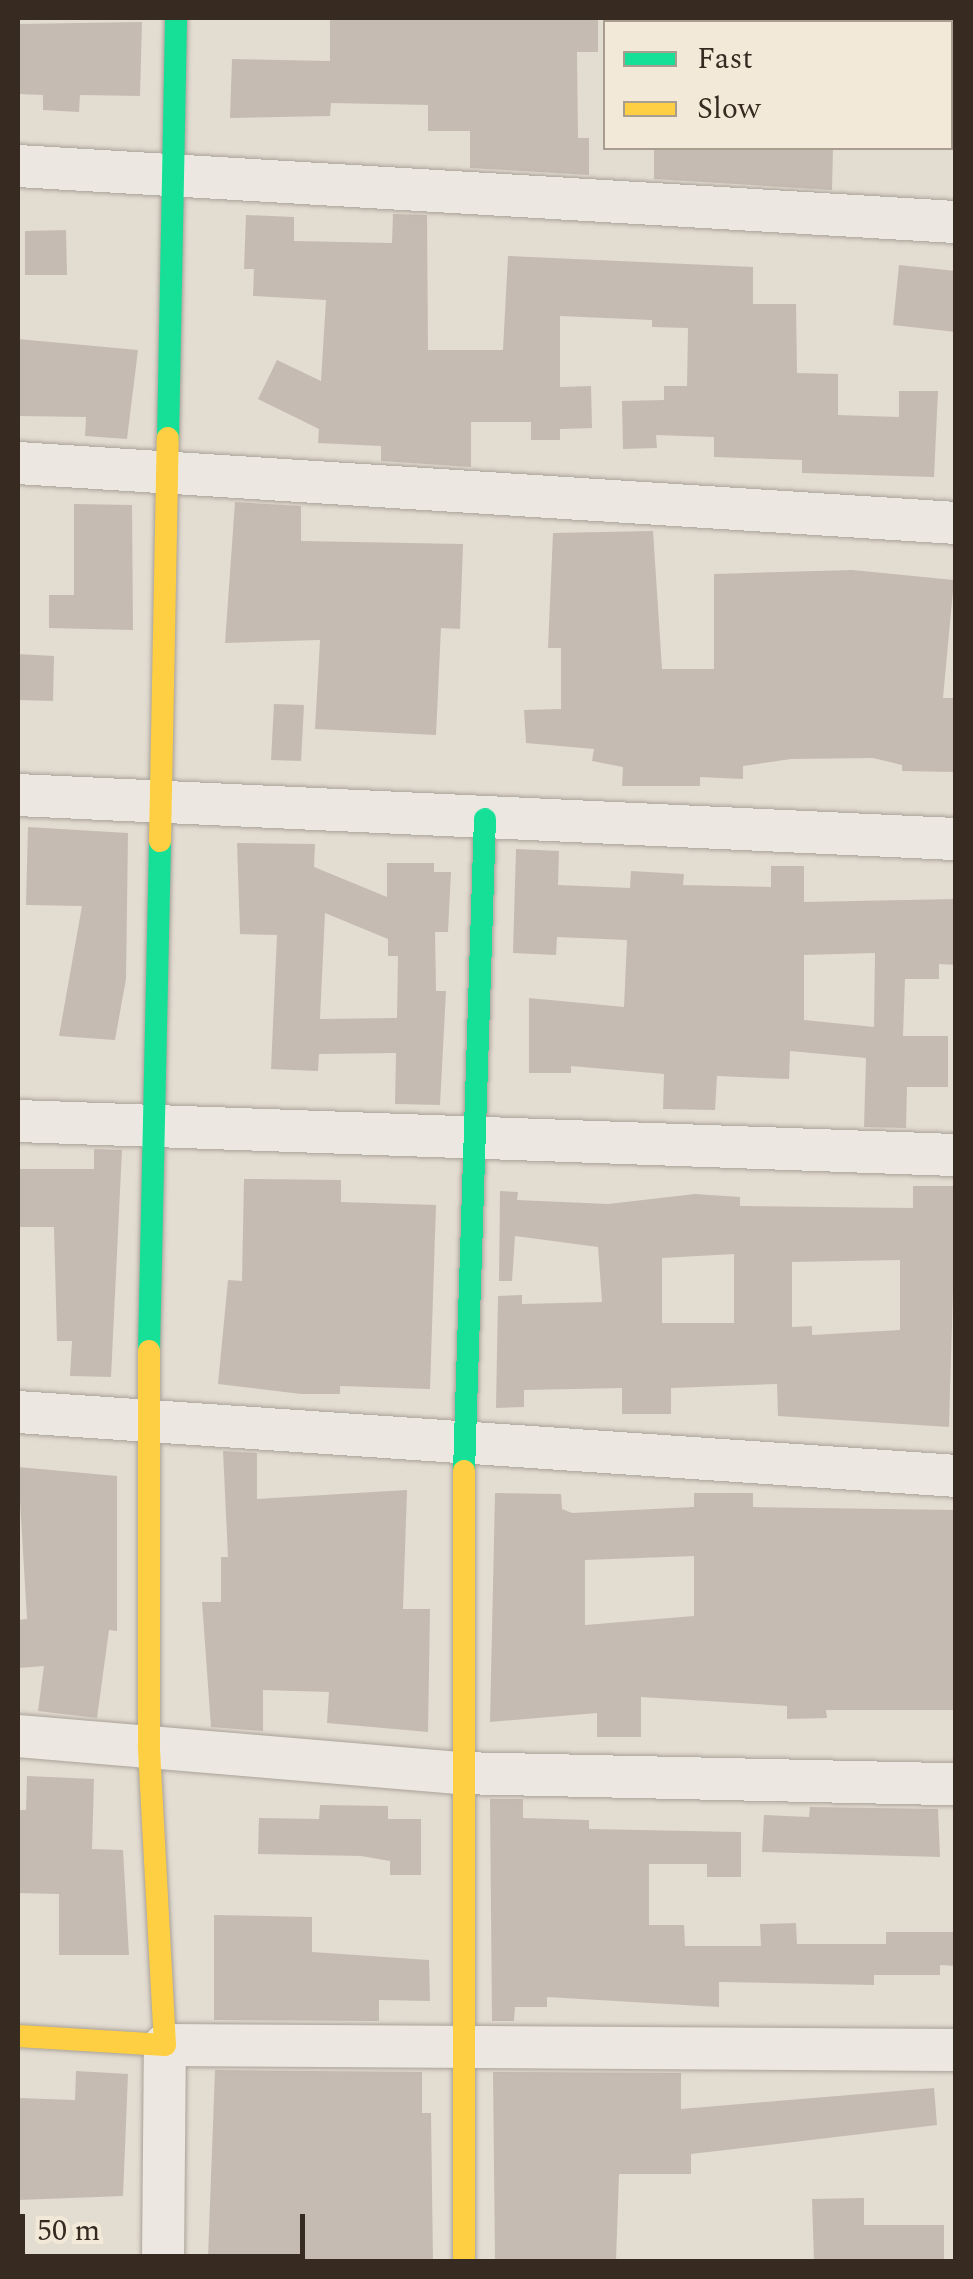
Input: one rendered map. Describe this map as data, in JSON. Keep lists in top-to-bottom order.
{
  "legend": ["Fast", "Slow"],
  "scale_bar": "50 m"
}
